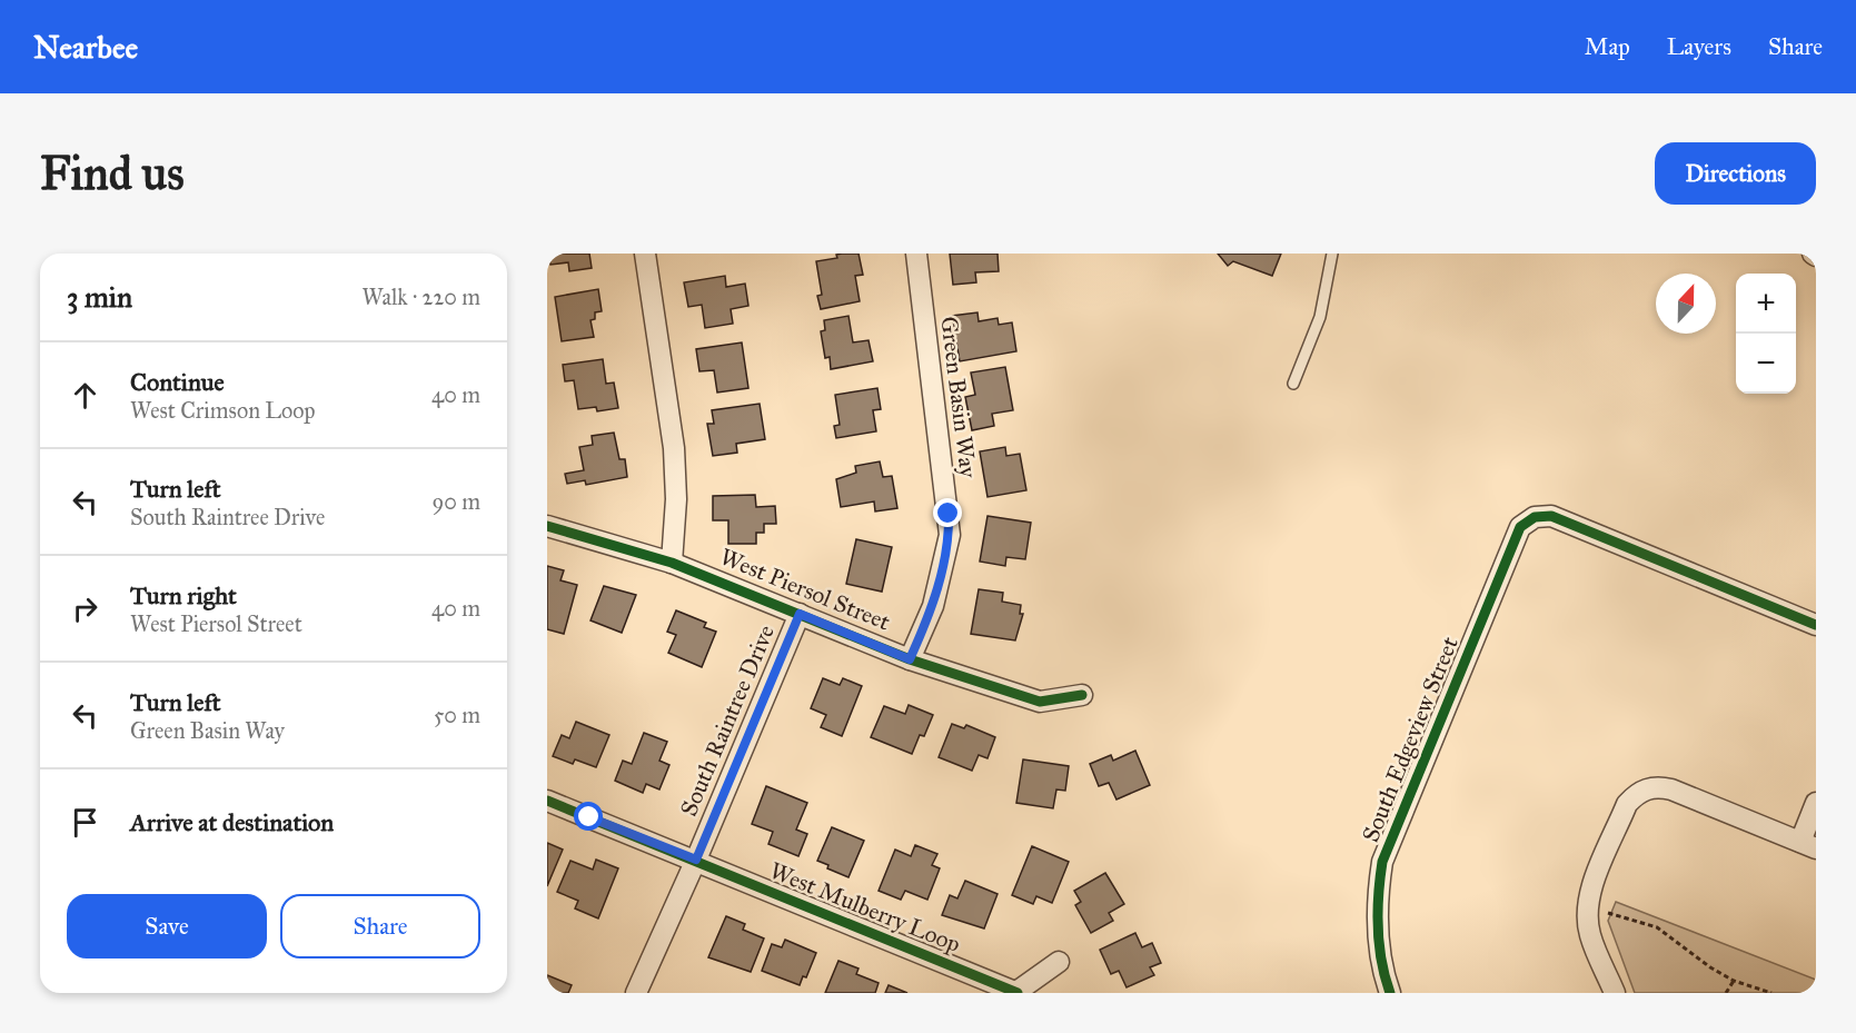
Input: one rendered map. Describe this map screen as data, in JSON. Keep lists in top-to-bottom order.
{
  "streets": {
    "street": [
      "Green Basin Way",
      "West Piersol Street",
      "South Raintree Drive",
      "South Edgeview Street",
      "West Mulberry Loop"
    ]
  },
  "crossings": [
    ["Green Basin Way", "West Piersol Street"],
    ["West Piersol Street", "South Raintree Drive"],
    ["South Raintree Drive", "West Mulberry Loop"]
  ],
  "north": "top",
  "page": {
    "header": "Nearbee",
    "nav": ["Map", "Layers", "Share"],
    "buttons": [
      "Directions",
      ["Save", "Share"]
    ],
    "title": "Find us",
    "heading": ["3 min", "Walk · 220 m"],
    "map_buttons": ["+", "−"],
    "list": [
      ["Continue", "West Crimson Loop", "40 m"],
      ["Turn left", "South Raintree Drive", "90 m"],
      ["Turn right", "West Piersol Street", "40 m"],
      ["Turn left", "Green Basin Way", "50 m"],
      "Arrive at destination"
    ]
  }
}
